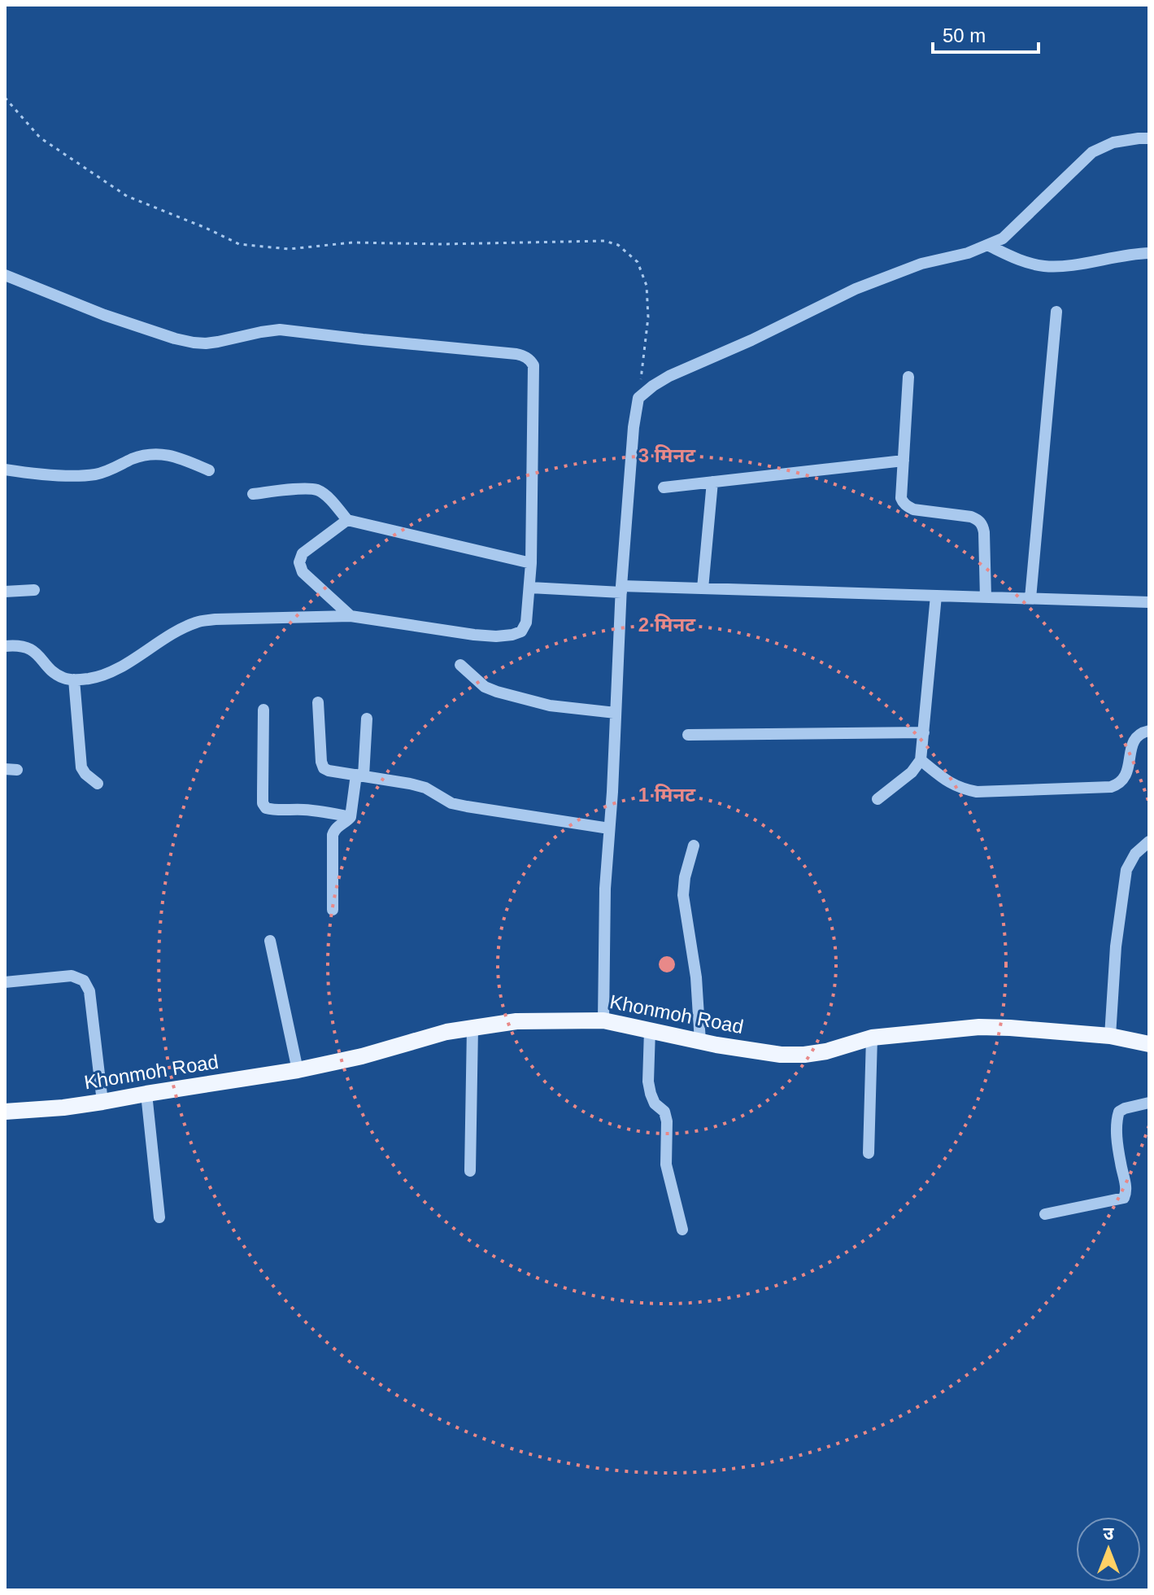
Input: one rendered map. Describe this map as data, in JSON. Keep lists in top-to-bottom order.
{
  "streets": {
    "main road": ["Khonmoh Road"]
  },
  "scale_bar": "50 m",
  "north": "top",
  "rings": ["3 मिनट", "2 मिनट", "1 मिनट"]
}
